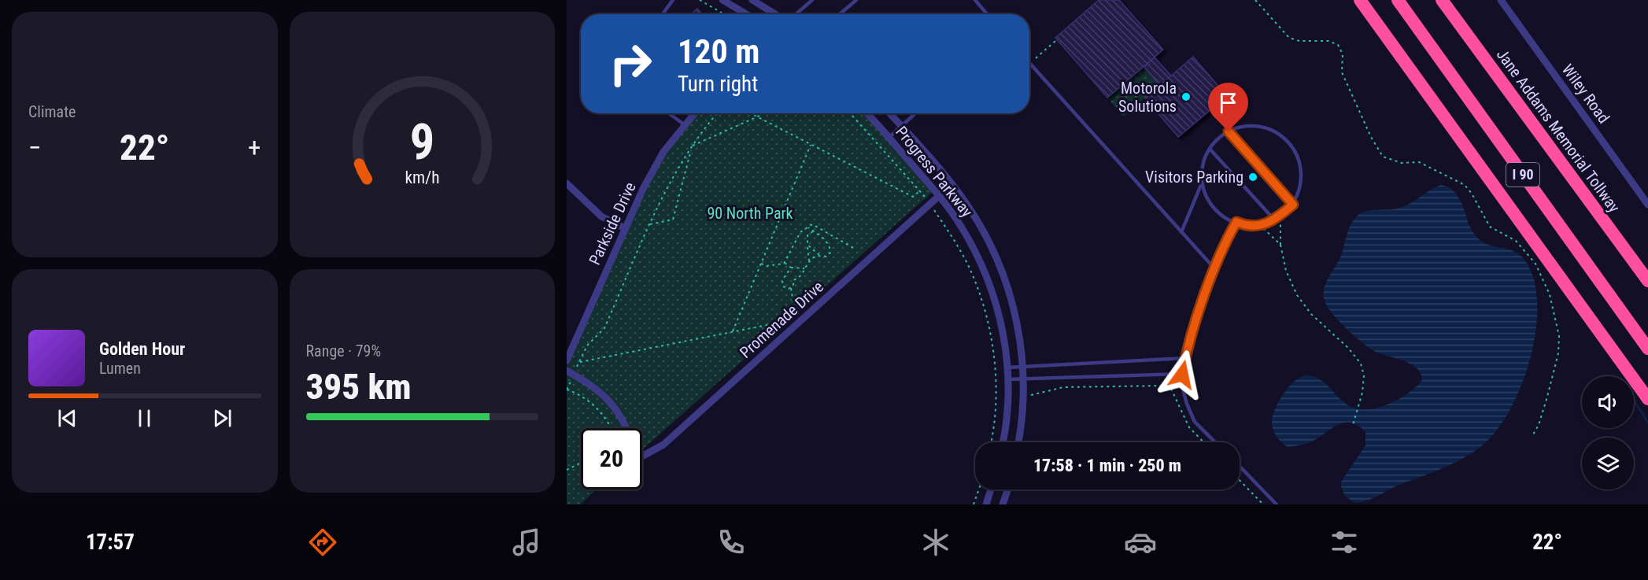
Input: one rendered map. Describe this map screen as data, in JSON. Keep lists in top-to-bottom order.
{
  "streets": {
    "highway": ["Jane Addams Memorial Tollway", "I 90"],
    "street": [
      "Wiley Road",
      "Progress Parkway",
      "Parkside Drive",
      "Promenade Drive"
    ]
  },
  "crossings": [
    ["Progress Parkway", "Promenade Drive"]
  ],
  "parks": ["90 North Park"],
  "places": ["Motorola Solutions", "Visitors Parking"],
  "page": {
    "tile": [
      "Climate",
      ["Range · 79%", "395 km"]
    ],
    "turn": ["120 m", "Turn right"],
    "heat": ["−", "22°", "+"],
    "song": ["Golden Hour", "Lumen"],
    "limit": "20",
    "trip": "17:58 · 1 min · 250 m",
    "tabs": ["17:57", "22°"],
    "gauge": ["9", "km/h"]
  }
}
